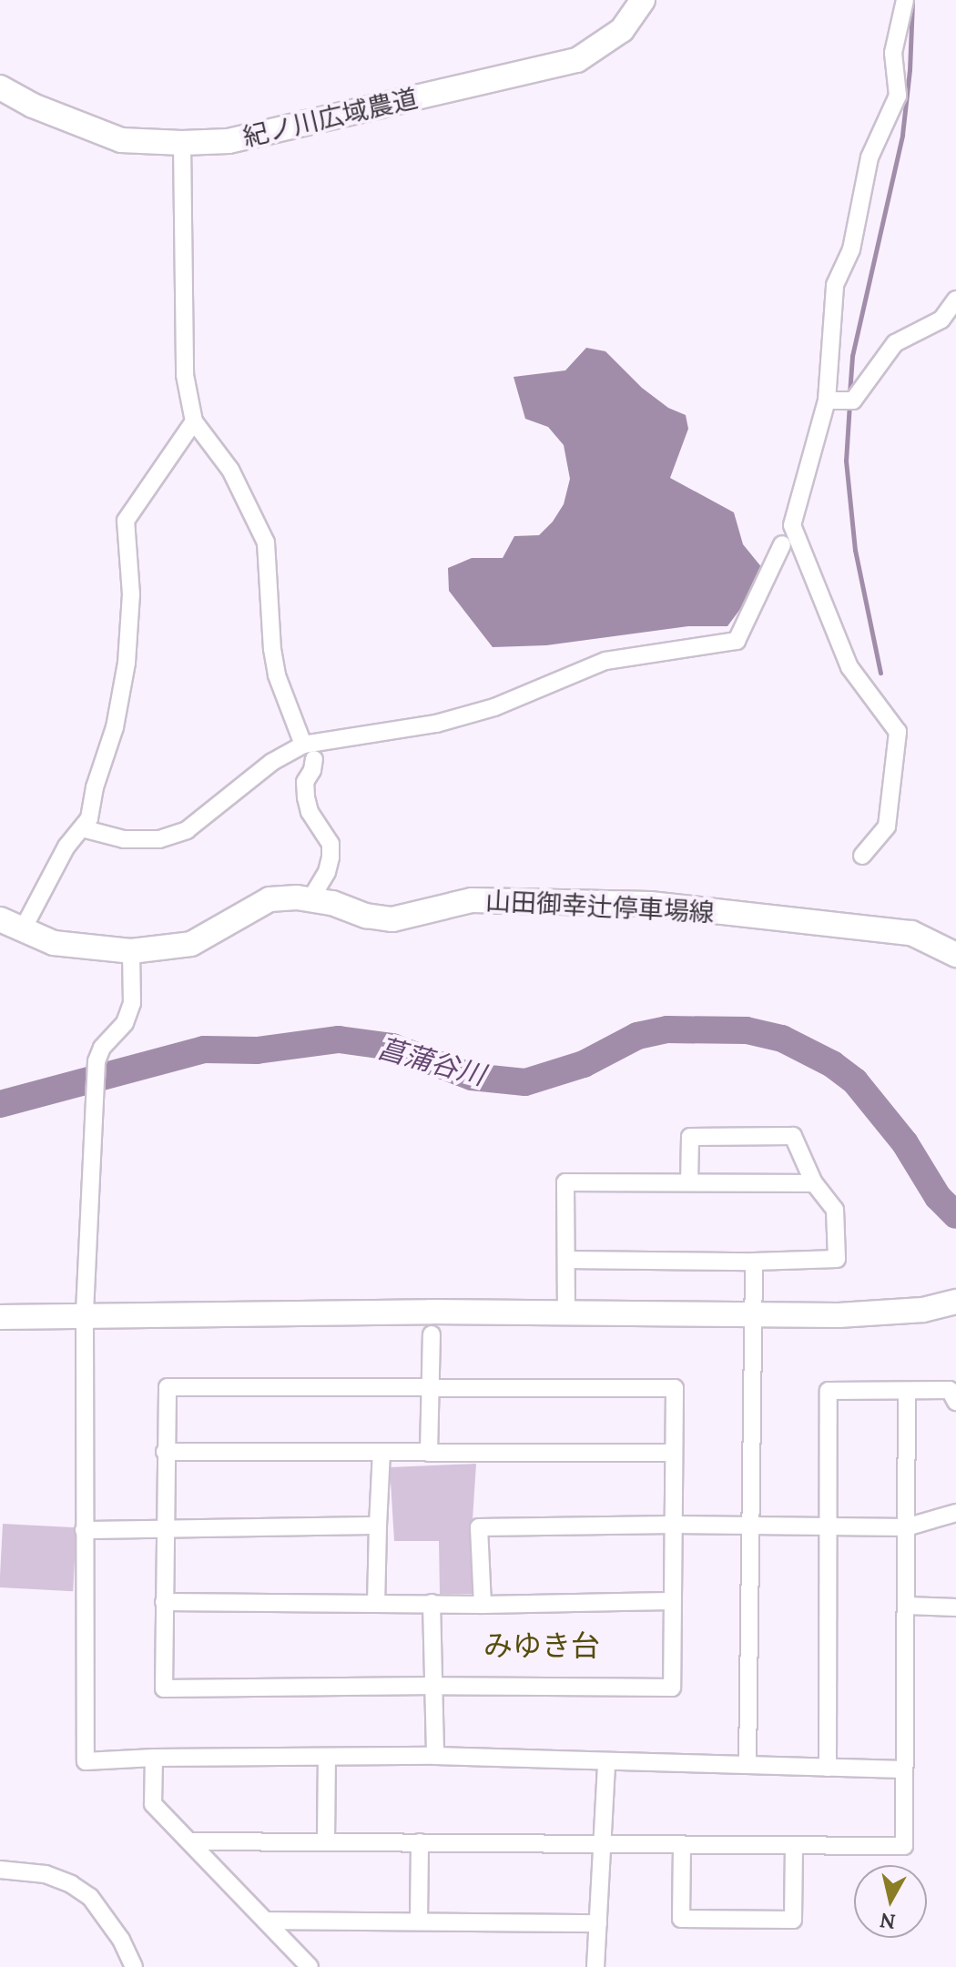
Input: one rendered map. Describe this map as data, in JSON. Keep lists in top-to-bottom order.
{
  "streets": {
    "street": ["紀ノ川広域農道", "山田御幸辻停車場線"]
  },
  "districts": ["みゆき台"],
  "water": ["菖蒲谷川"],
  "north": "bottom"
}
